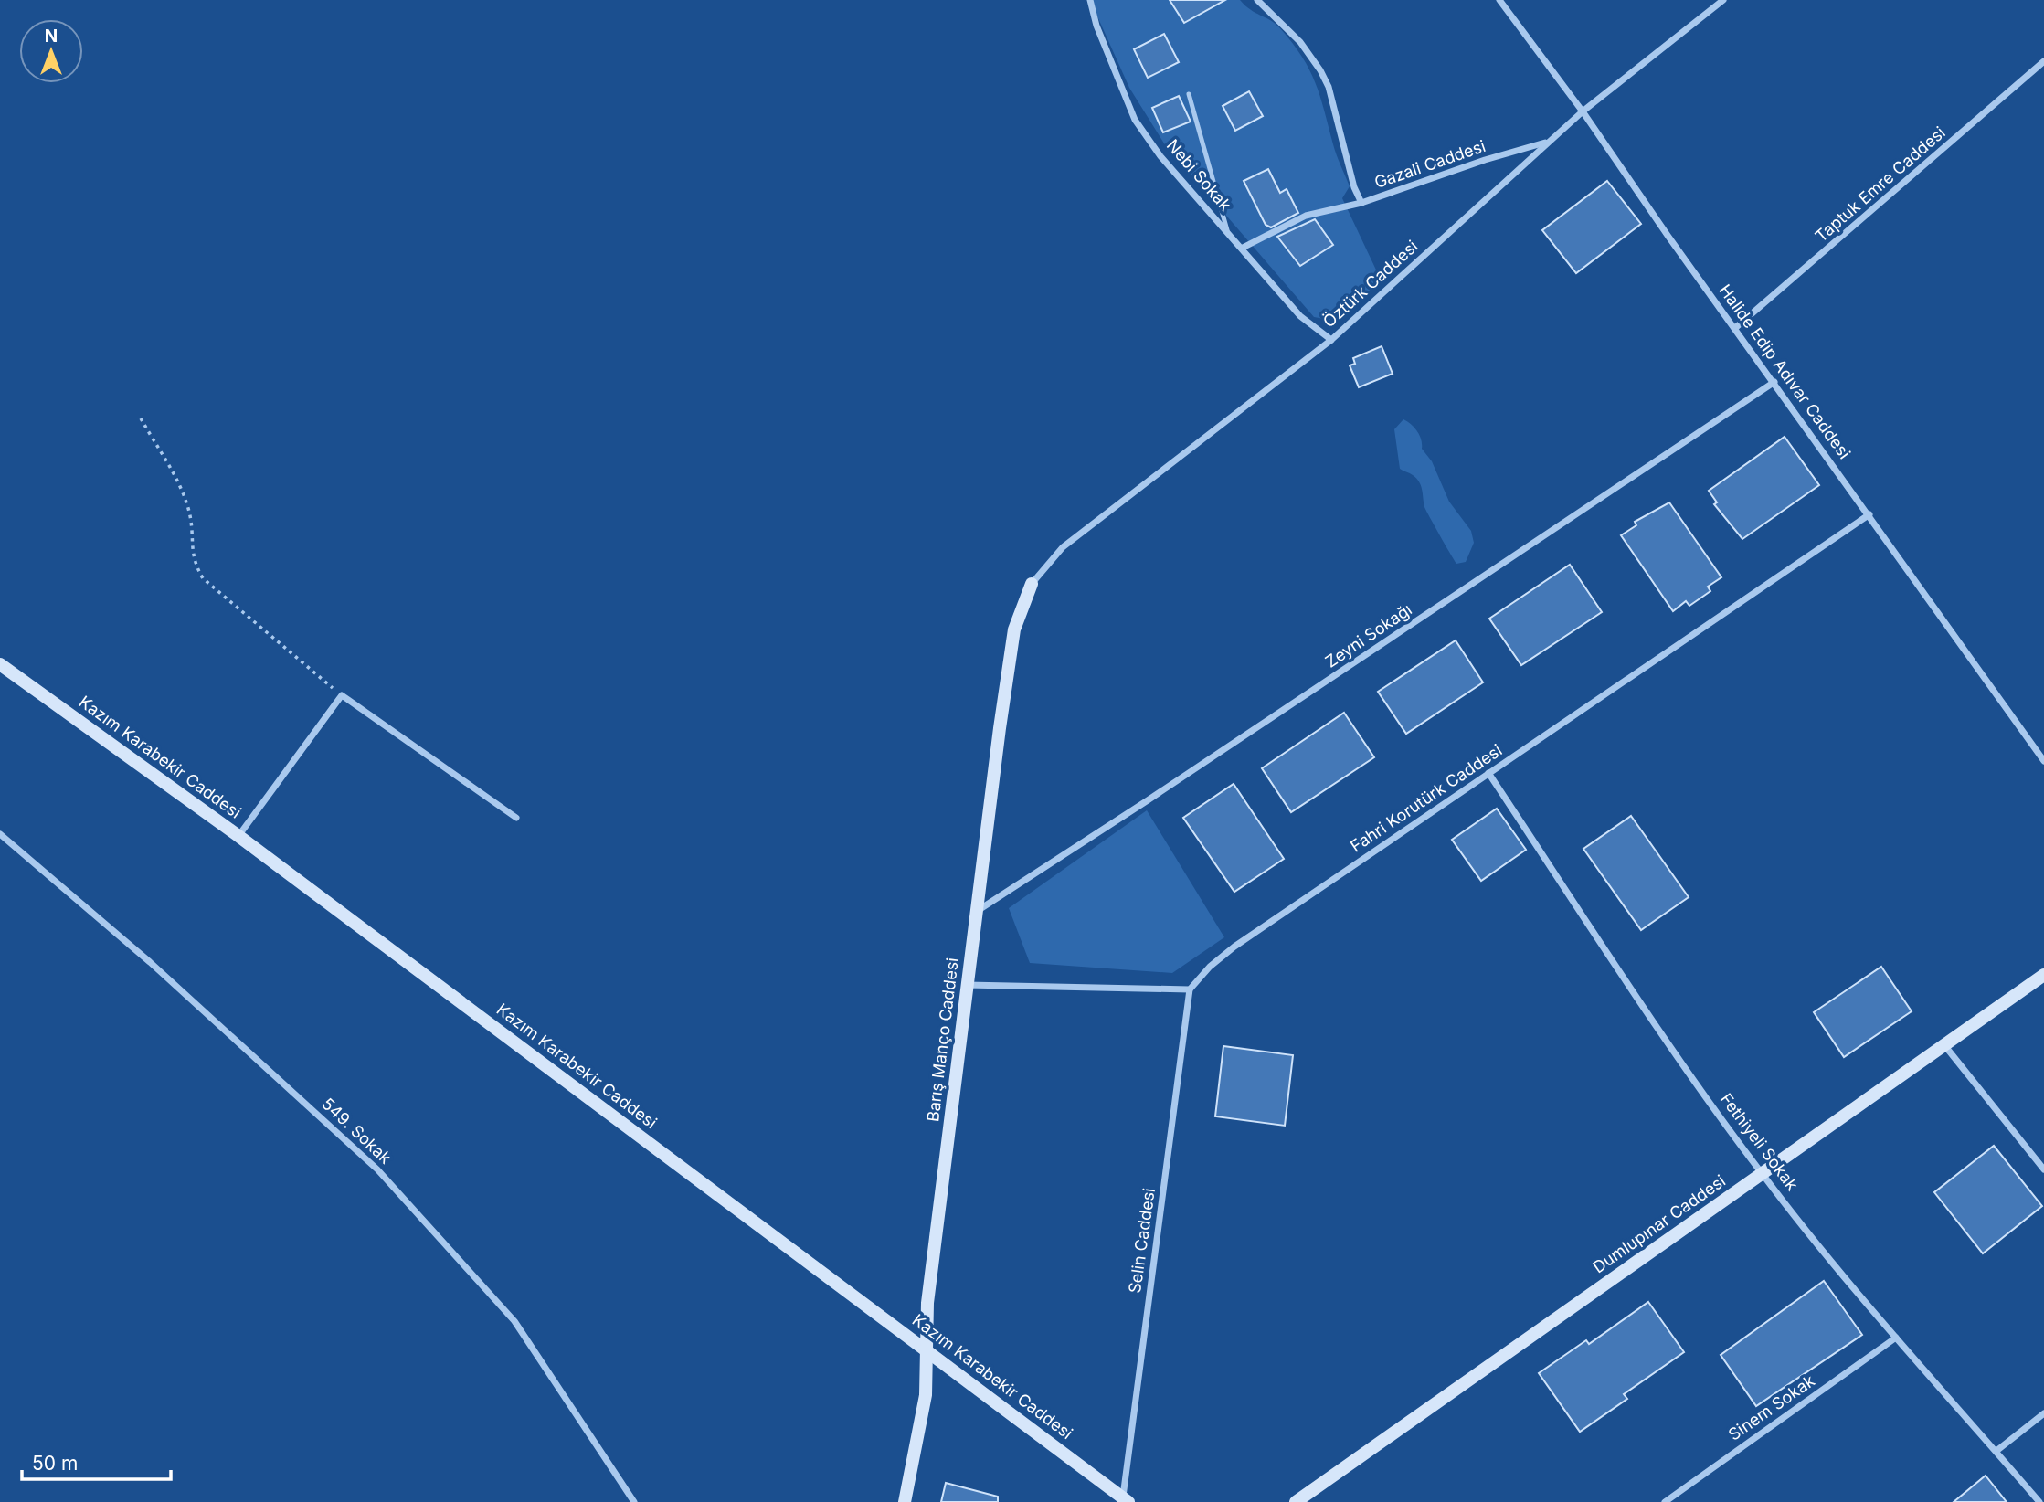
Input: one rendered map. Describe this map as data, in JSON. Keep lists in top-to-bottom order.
{
  "streets": {
    "street": [
      "Gazali Caddesi",
      "Nebi Sokak",
      "Taptuk Emre Caddesi",
      "Öztürk Caddesi",
      "Halide Edip Adıvar Caddesi",
      "Zeyni Sokağı",
      "Kazım Karabekir Caddesi",
      "Fahri Korutürk Caddesi",
      "Barış Manço Caddesi",
      "549. Sokak",
      "Fethiyeli Sokak",
      "Dumlupınar Caddesi",
      "Selin Caddesi",
      "Sinem Sokak"
    ]
  },
  "crossings": [
    ["Gazali Caddesi", "Öztürk Caddesi"],
    ["Nebi Sokak", "Öztürk Caddesi"],
    ["Taptuk Emre Caddesi", "Halide Edip Adıvar Caddesi"],
    ["Öztürk Caddesi", "Halide Edip Adıvar Caddesi"],
    ["Öztürk Caddesi", "Barış Manço Caddesi"],
    ["Halide Edip Adıvar Caddesi", "Zeyni Sokağı"],
    ["Halide Edip Adıvar Caddesi", "Fahri Korutürk Caddesi"],
    ["Zeyni Sokağı", "Barış Manço Caddesi"],
    ["Kazım Karabekir Caddesi", "Barış Manço Caddesi"],
    ["Kazım Karabekir Caddesi", "Selin Caddesi"],
    ["Fahri Korutürk Caddesi", "Fethiyeli Sokak"],
    ["Fahri Korutürk Caddesi", "Selin Caddesi"],
    ["Fethiyeli Sokak", "Dumlupınar Caddesi"],
    ["Fethiyeli Sokak", "Sinem Sokak"]
  ],
  "scale_bar": "50 m",
  "north": "top"
}
